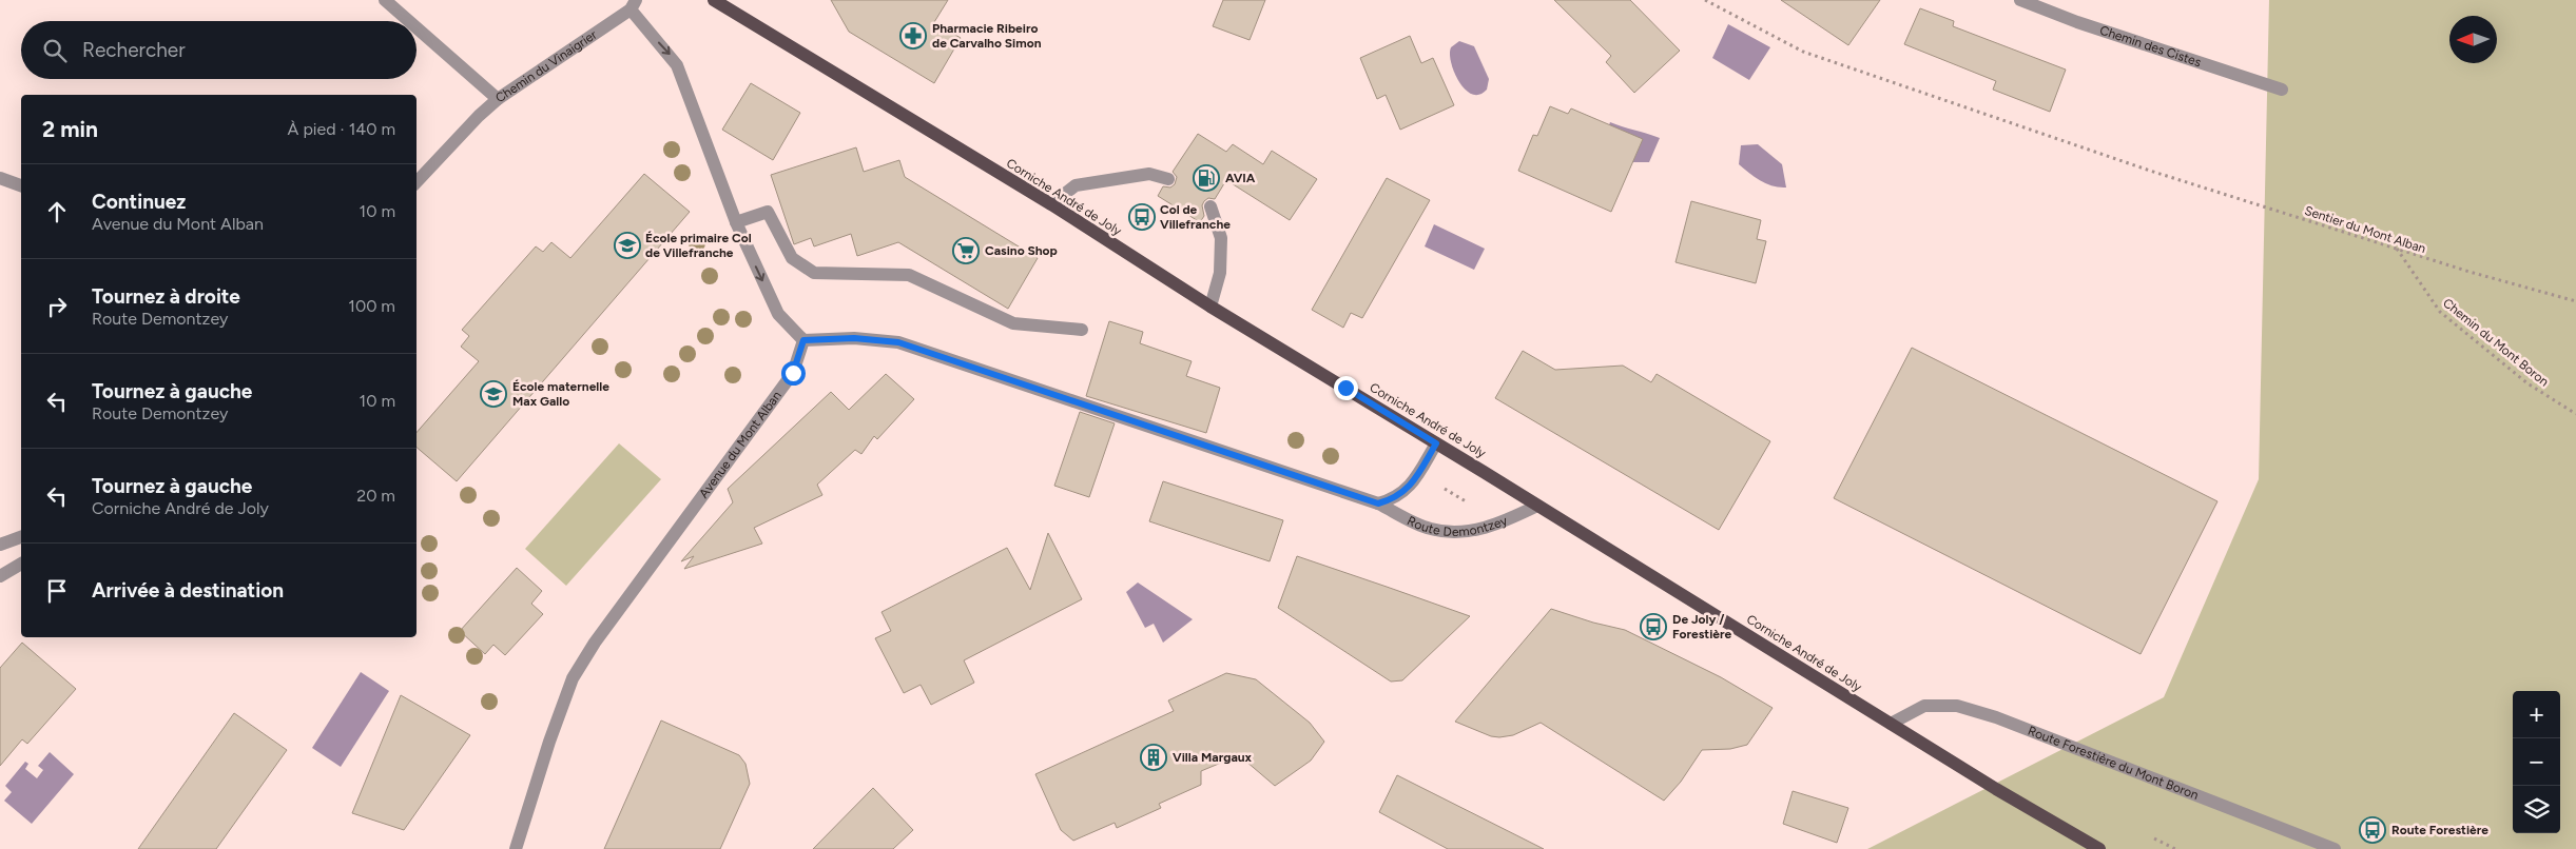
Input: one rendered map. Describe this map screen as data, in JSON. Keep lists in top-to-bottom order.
{
  "streets": {
    "main road": ["Corniche André de Joly"],
    "street": [
      "Chemin des Cistes",
      "Chemin du Vinaigrier",
      "Avenue du Mont Alban",
      "Route Demontzey",
      "Route Forestière du Mont Boron"
    ],
    "path": ["Sentier du Mont Alban", "Chemin du Mont Boron"]
  },
  "crossings": [
    ["Corniche André de Joly", "Route Demontzey"],
    ["Corniche André de Joly", "Route Forestière du Mont Boron"],
    ["Sentier du Mont Alban", "Chemin du Mont Boron"],
    ["Avenue du Mont Alban", "Route Demontzey"]
  ],
  "places": {
    "pharmacy": ["Pharmacie Ribeiro de Carvalho Simon"],
    "fuel station": ["AVIA"],
    "bus stop": ["Col de Villefranche", "De Joly / Forestière", "Route Forestière"],
    "school or university": ["École primaire Col de Villefranche", "École maternelle Max Gallo"],
    "supermarket": ["Casino Shop"],
    "building": ["Villa Margaux"]
  },
  "north": "left",
  "page": {
    "search": "Rechercher",
    "heading": ["2 min", "À pied · 140 m"],
    "list": [
      ["Continuez", "Avenue du Mont Alban", "10 m"],
      ["Tournez à droite", "Route Demontzey", "100 m"],
      ["Tournez à gauche", "Route Demontzey", "10 m"],
      ["Tournez à gauche", "Corniche André de Joly", "20 m"],
      "Arrivée à destination"
    ],
    "map_buttons": ["+", "−"]
  }
}
